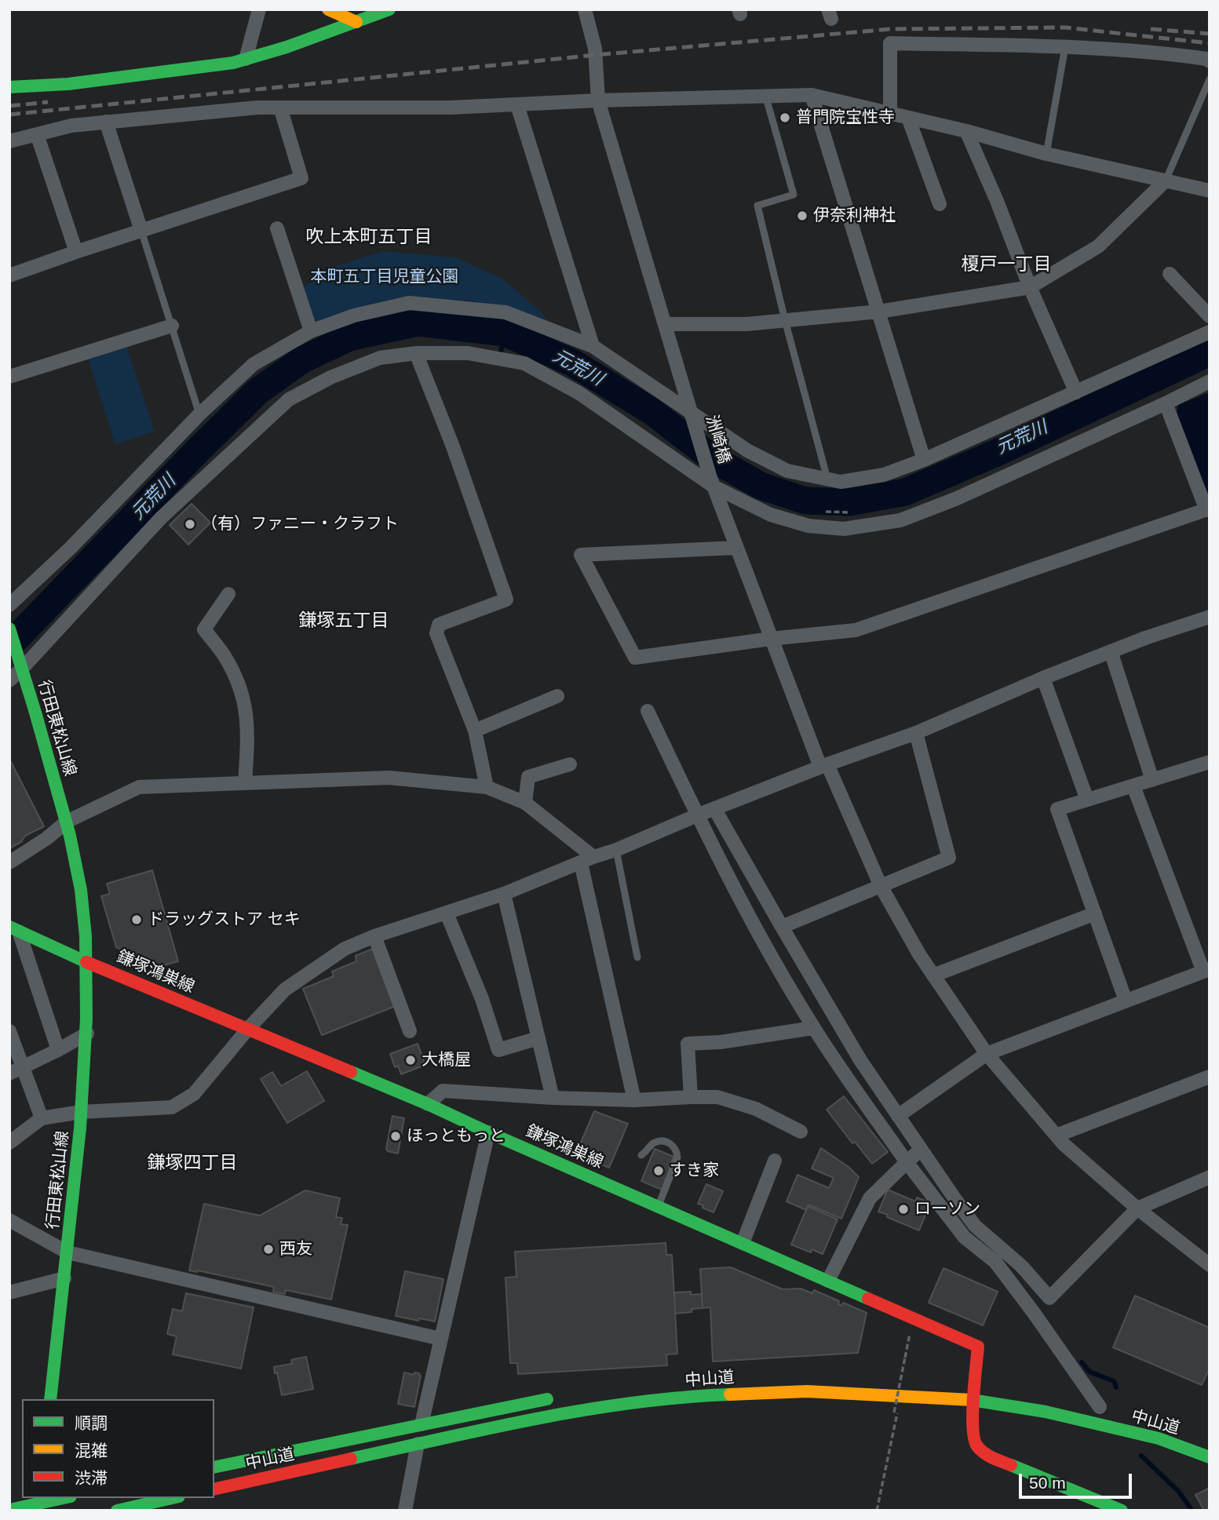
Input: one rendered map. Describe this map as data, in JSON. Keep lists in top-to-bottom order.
{
  "streets": {
    "main road": ["行田東松山線", "鎌塚鴻巣線", "中山道"],
    "street": ["洲崎橋"]
  },
  "crossings": [
    ["行田東松山線", "鎌塚鴻巣線"],
    ["鎌塚鴻巣線", "中山道"]
  ],
  "districts": [
    "吹上本町五丁目",
    "榎戸一丁目",
    "鎌塚五丁目",
    "鎌塚四丁目"
  ],
  "water": ["元荒川"],
  "parks": ["本町五丁目児童公園"],
  "places": [
    "普門院宝性寺",
    "伊奈利神社",
    "（有）ファニー・クラフト",
    "ドラッグストア セキ",
    "大橋屋",
    "ほっともっと",
    "すき家",
    "ローソン",
    "西友"
  ],
  "legend": ["順調", "混雑", "渋滞"],
  "scale_bar": "50 m"
}
